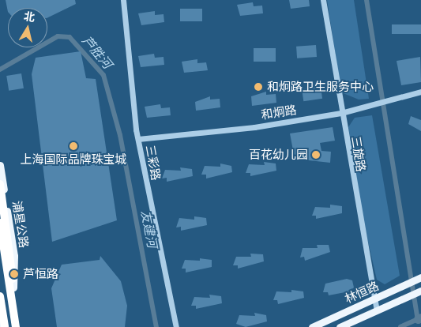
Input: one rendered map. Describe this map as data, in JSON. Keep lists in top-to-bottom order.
{
  "streets": {
    "main road": ["浦星公路", "林恒路"],
    "street": ["和炯路", "三旋路", "三彩路"]
  },
  "crossings": [
    ["和炯路", "三旋路"],
    ["和炯路", "三彩路"],
    ["三旋路", "林恒路"]
  ],
  "water": ["芦胜河", "友建河"],
  "places": [
    "和炯路卫生服务中心",
    "上海国际品牌珠宝城",
    "百花幼儿园",
    "芦恒路"
  ],
  "north": "top"
}
